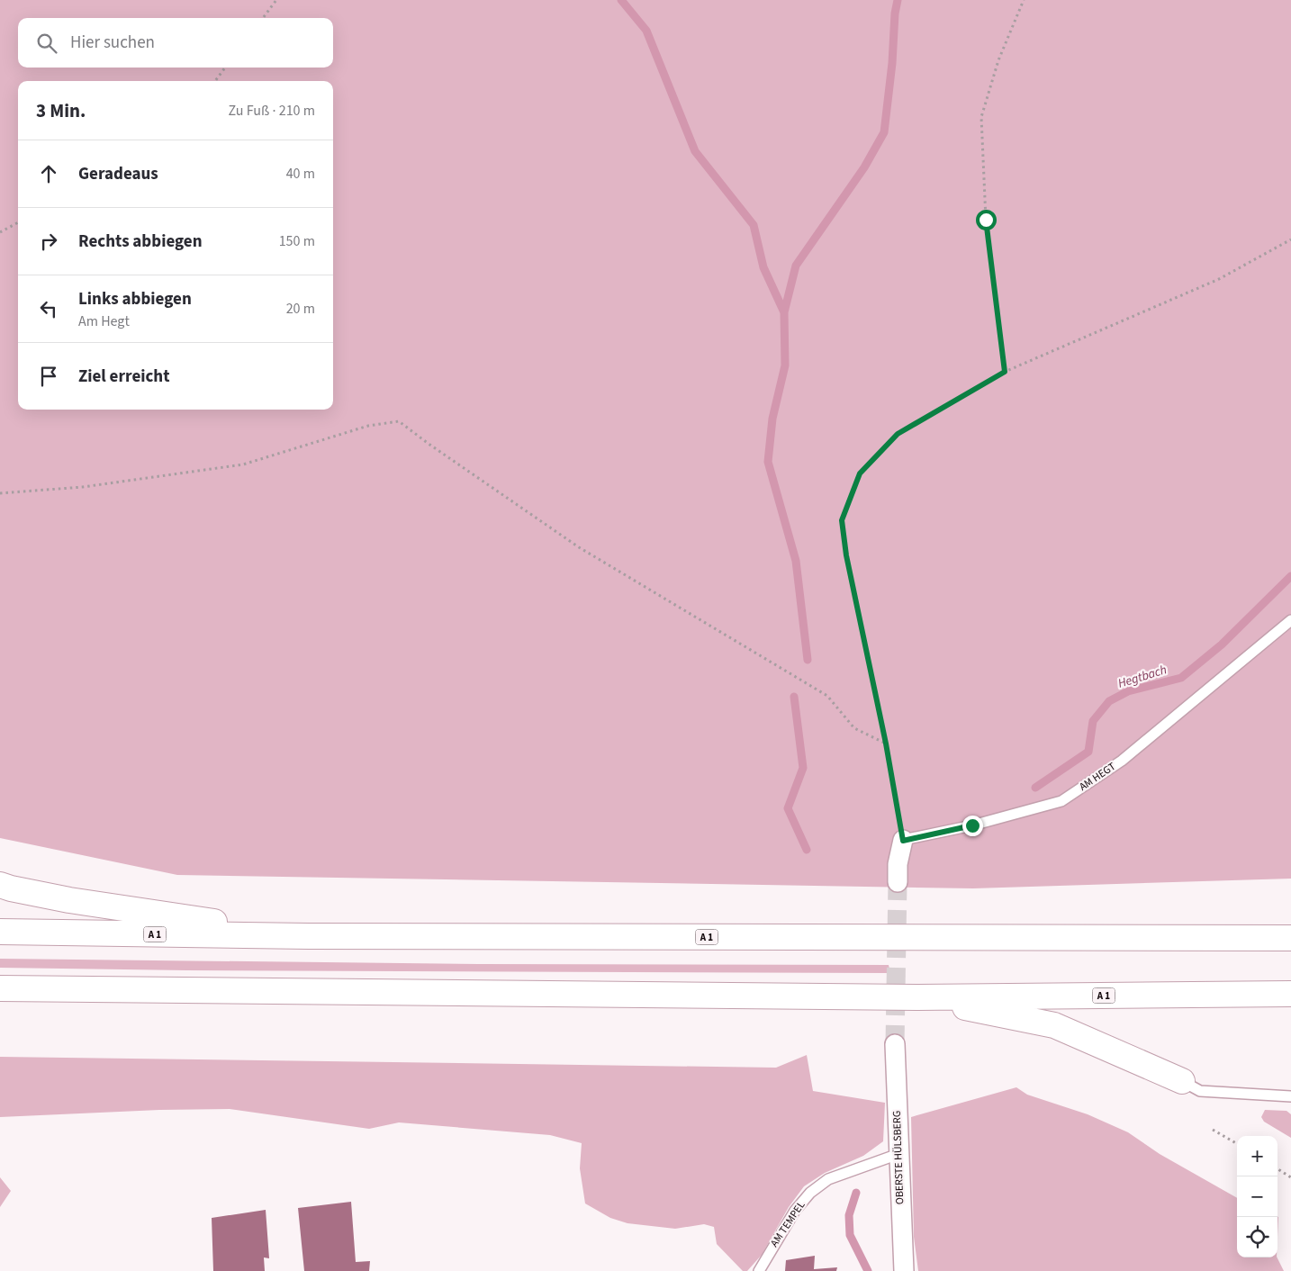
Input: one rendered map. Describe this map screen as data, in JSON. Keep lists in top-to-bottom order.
{
  "streets": {
    "highway": ["A 1"],
    "street": ["OBERSTE HÜLSBERG"],
    "lane": ["AM HEGT", "AM TEMPEL"]
  },
  "crossings": [
    ["OBERSTE HÜLSBERG", "AM TEMPEL"]
  ],
  "water": ["Hegtbach"],
  "page": {
    "search": "Hier suchen",
    "heading": ["3 Min.", "Zu Fuß · 210 m"],
    "list": [
      ["Geradeaus", "40 m"],
      ["Rechts abbiegen", "150 m"],
      ["Links abbiegen", "Am Hegt", "20 m"],
      "Ziel erreicht"
    ],
    "map_buttons": ["+", "−"]
  }
}
